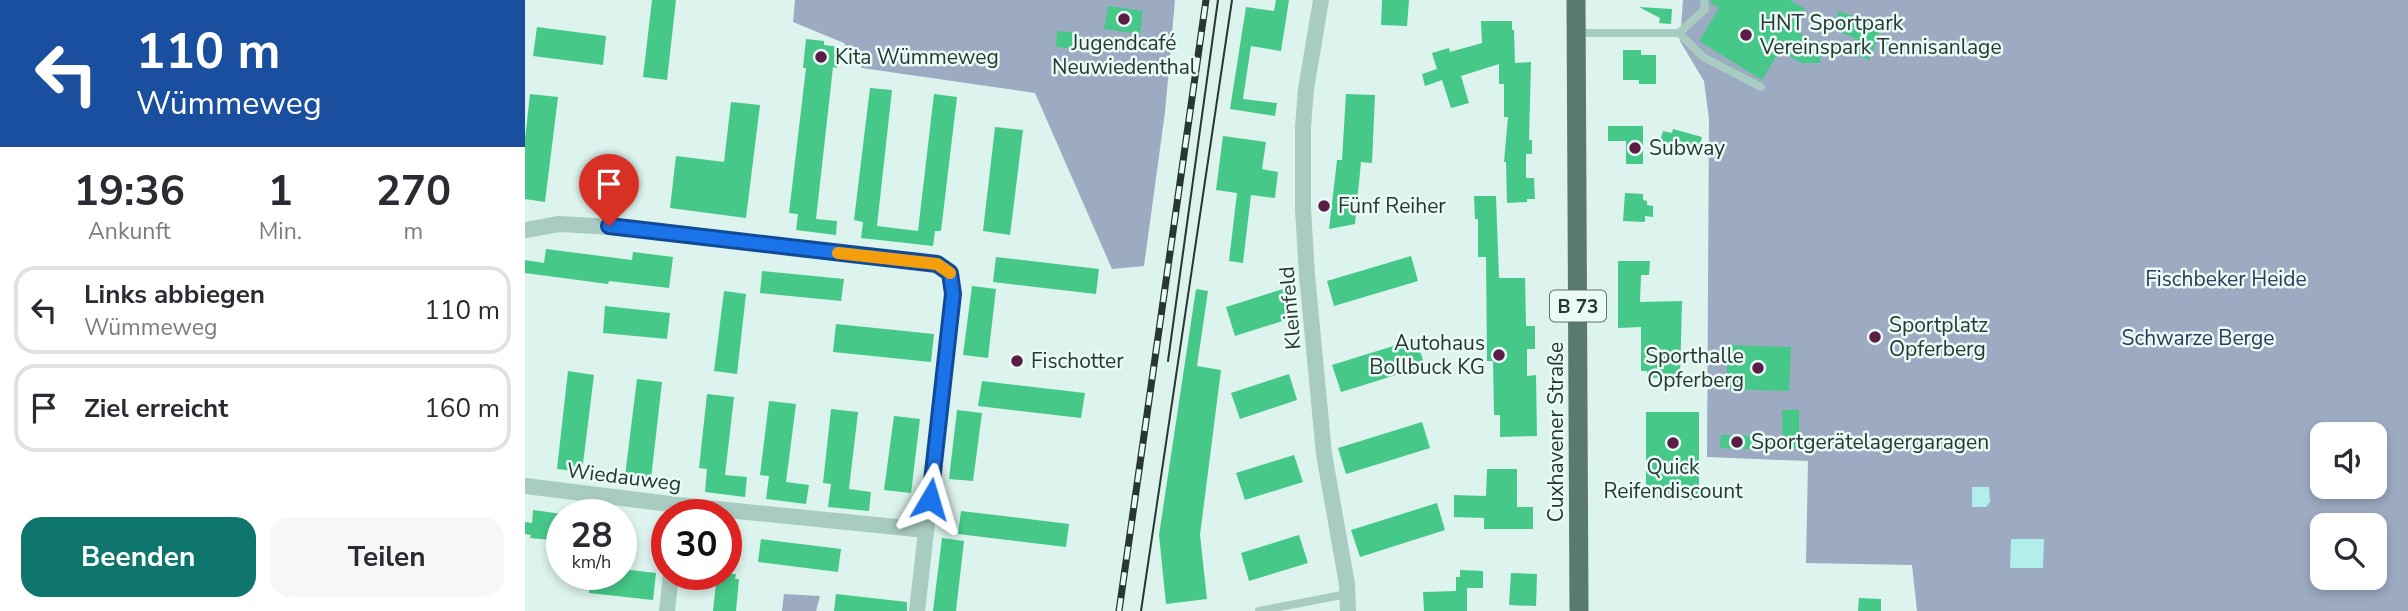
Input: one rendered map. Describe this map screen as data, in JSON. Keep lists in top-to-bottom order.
{
  "streets": {
    "main road": ["B 73", "Cuxhavener Straße"],
    "street": ["Kleinfeld", "Wiedauweg"]
  },
  "parks": ["Fischbeker Heide", "Schwarze Berge"],
  "places": [
    "Jugendcafé Neuwiedenthal",
    "HNT Sportpark Vereinspark Tennisanlage",
    "Kita Wümmeweg",
    "Subway",
    "Fünf Reiher",
    "Sportplatz Opferberg",
    "Autohaus Bollbuck KG",
    "Fischotter",
    "Sporthalle Opferberg",
    "Sportgerätelagergaragen",
    "Quick Reifendiscount"
  ],
  "page": {
    "turn": ["110 m", "Wümmeweg"],
    "eta": [
      "19:36",
      "Ankunft",
      "1",
      "Min.",
      "270",
      "m"
    ],
    "list": [
      {
        "name": "Links abbiegen",
        "note": "Wümmeweg",
        "value": "110 m"
      },
      {
        "name": "Ziel erreicht",
        "value": "160 m"
      }
    ],
    "speed": "28 km/h",
    "limit": "30",
    "buttons": ["Beenden", "Teilen"]
  }
}
